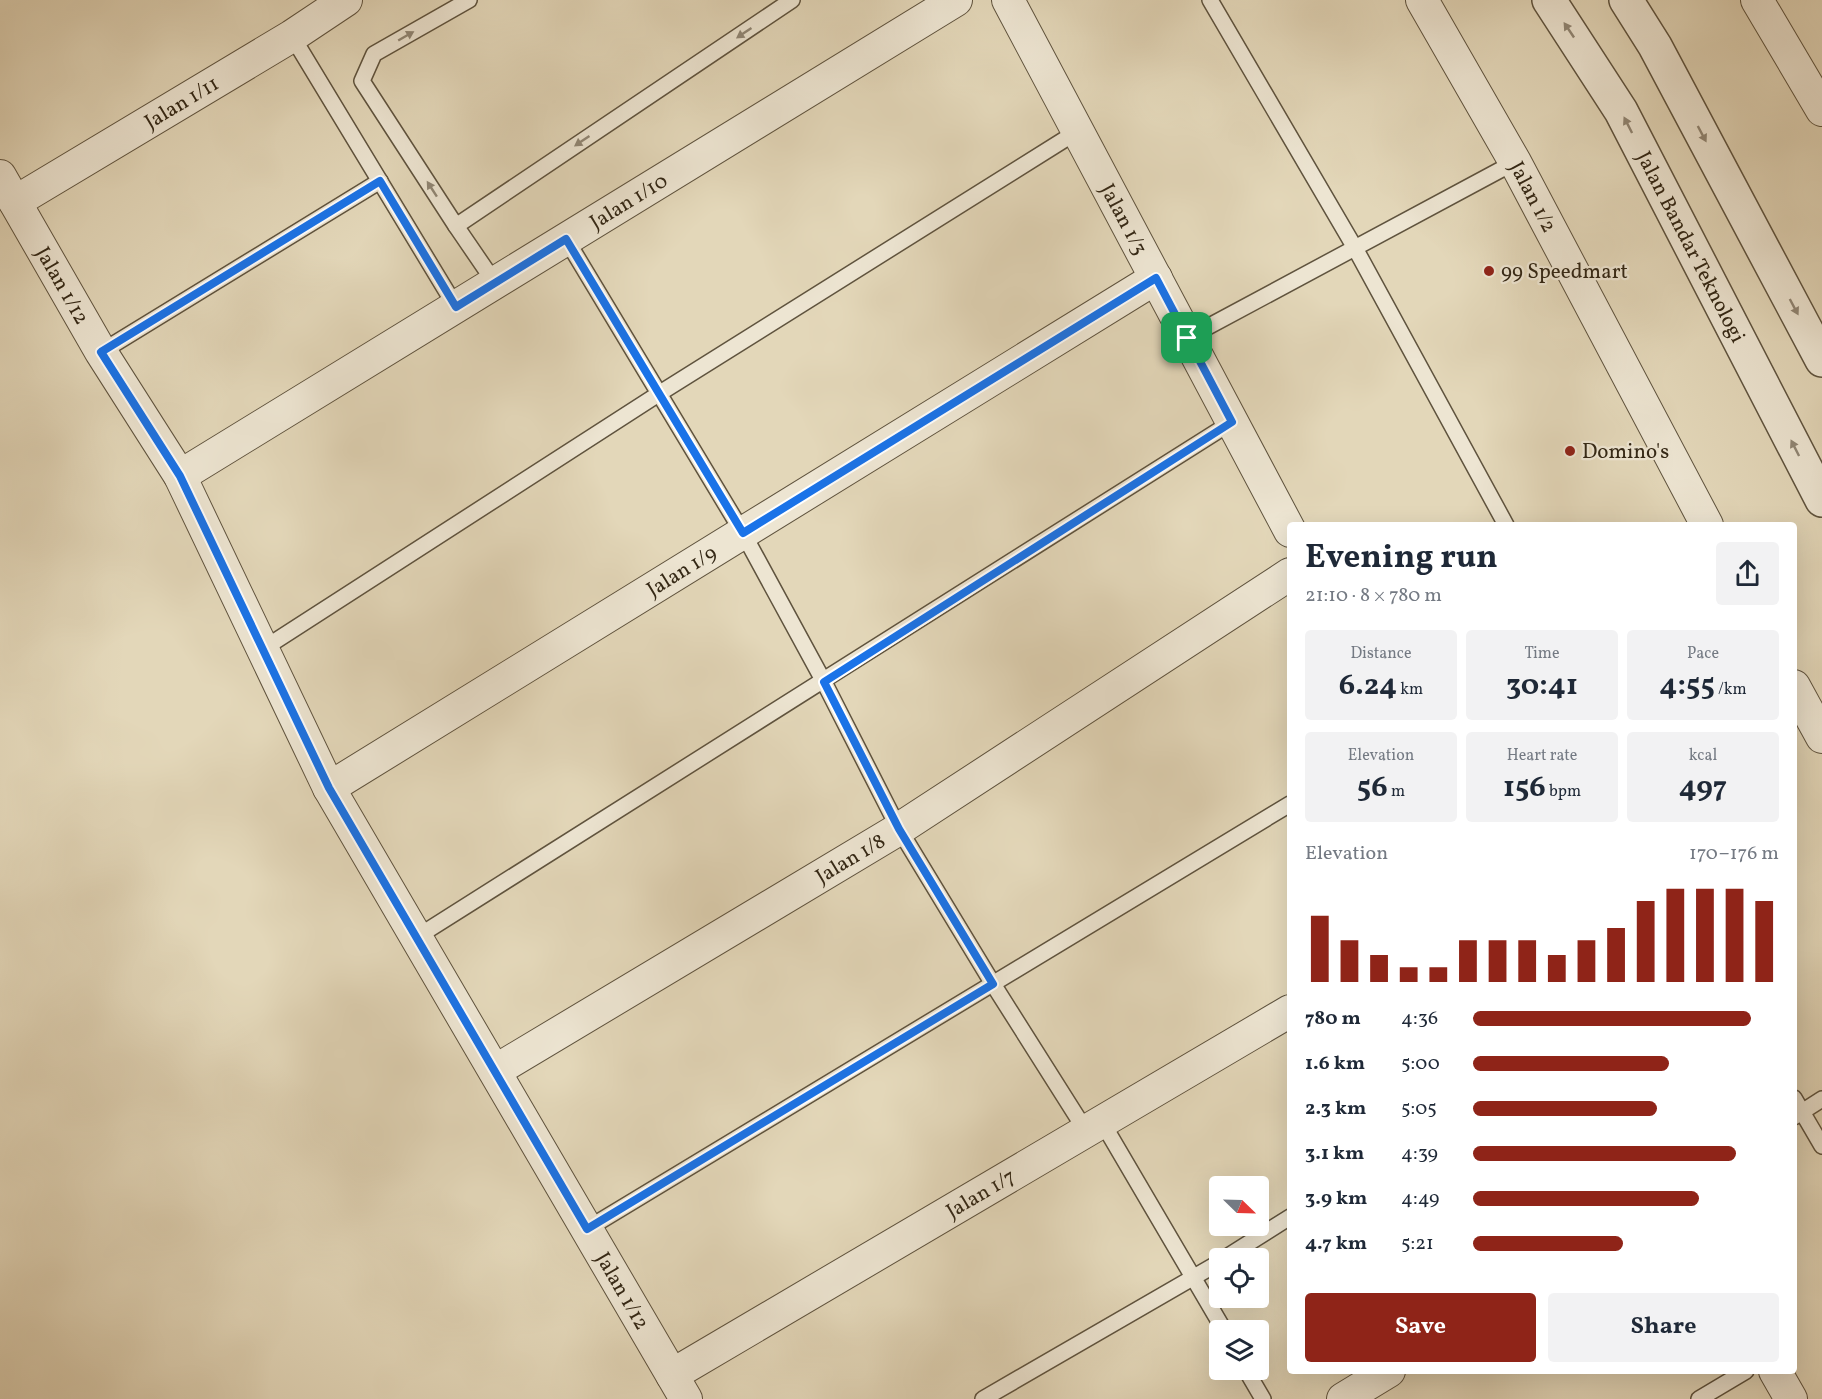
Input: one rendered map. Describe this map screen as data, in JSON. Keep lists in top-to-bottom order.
{
  "streets": {
    "street": [
      "Jalan 1/11",
      "Jalan 1/2",
      "Jalan 1/10",
      "Jalan 1/3",
      "Jalan Bandar Teknologi",
      "Jalan 1/12",
      "Jalan 1/9",
      "Jalan 1/8",
      "Jalan 1/7"
    ]
  },
  "crossings": [
    ["Jalan 1/11", "Jalan 1/12"],
    ["Jalan 1/10", "Jalan 1/12"],
    ["Jalan 1/3", "Jalan 1/9"],
    ["Jalan 1/12", "Jalan 1/9"],
    ["Jalan 1/12", "Jalan 1/8"],
    ["Jalan 1/12", "Jalan 1/7"]
  ],
  "places": ["99 Speedmart", "Domino's"],
  "north": "bottom right",
  "page": {
    "heading": ["Evening run", "21:10 · 8 × 780 m"],
    "stats": [
      ["Distance", "6.24 km"],
      ["Time", "30:41"],
      ["Pace", "4:55 /km"],
      ["Elevation", "56 m"],
      ["Heart rate", "156 bpm"],
      ["kcal", "497"]
    ],
    "chart": ["Elevation", "170–176 m"],
    "list": [
      {
        "name": "780 m",
        "note": "4:36"
      },
      {
        "name": "1.6 km",
        "note": "5:00"
      },
      {
        "name": "2.3 km",
        "note": "5:05"
      },
      {
        "name": "3.1 km",
        "note": "4:39"
      },
      {
        "name": "3.9 km",
        "note": "4:49"
      },
      {
        "name": "4.7 km",
        "note": "5:21"
      }
    ],
    "buttons": ["Save", "Share"]
  }
}
